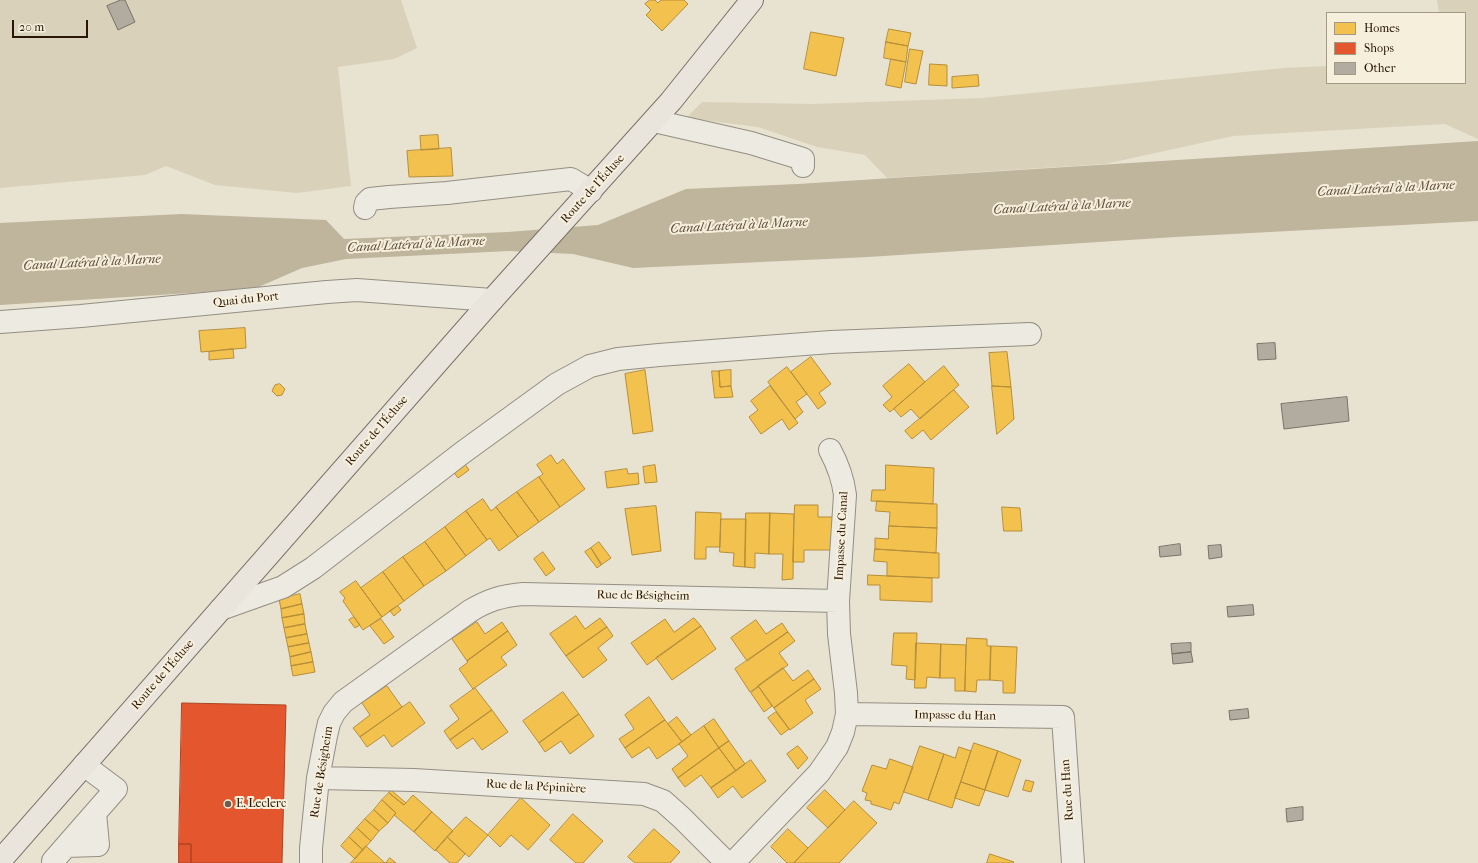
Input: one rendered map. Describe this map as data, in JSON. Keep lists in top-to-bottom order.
{
  "streets": {
    "main road": ["Route de l'Écluse"],
    "street": [
      "Quai du Port",
      "Impasse du Canal",
      "Rue de Bésigheim",
      "Impasse du Han",
      "Rue de la Pépinière",
      "Rue du Han"
    ]
  },
  "crossings": [
    ["Route de l'Écluse", "Quai du Port"],
    ["Impasse du Canal", "Rue de Bésigheim"],
    ["Rue de Bésigheim", "Rue de la Pépinière"],
    ["Impasse du Han", "Rue du Han"]
  ],
  "water": ["Canal Latéral à la Marne"],
  "places": ["E. Leclerc"],
  "legend": ["Homes", "Shops", "Other"],
  "scale_bar": "20 m"
}
